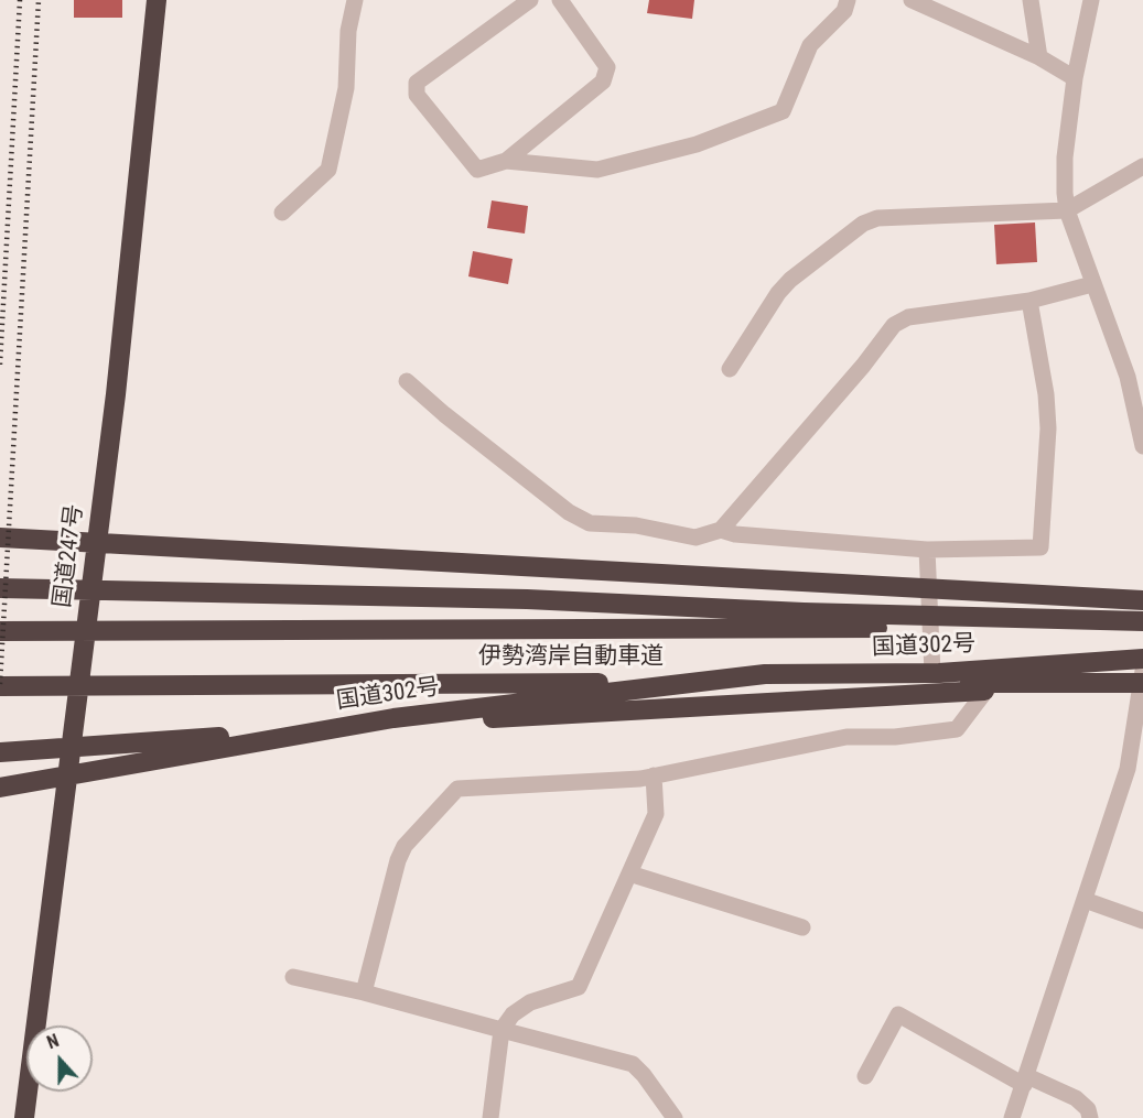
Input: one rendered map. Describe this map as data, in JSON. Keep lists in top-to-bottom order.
{
  "streets": {
    "highway": ["国道247号", "国道302号", "伊勢湾岸自動車道"]
  },
  "north": "top"
}
